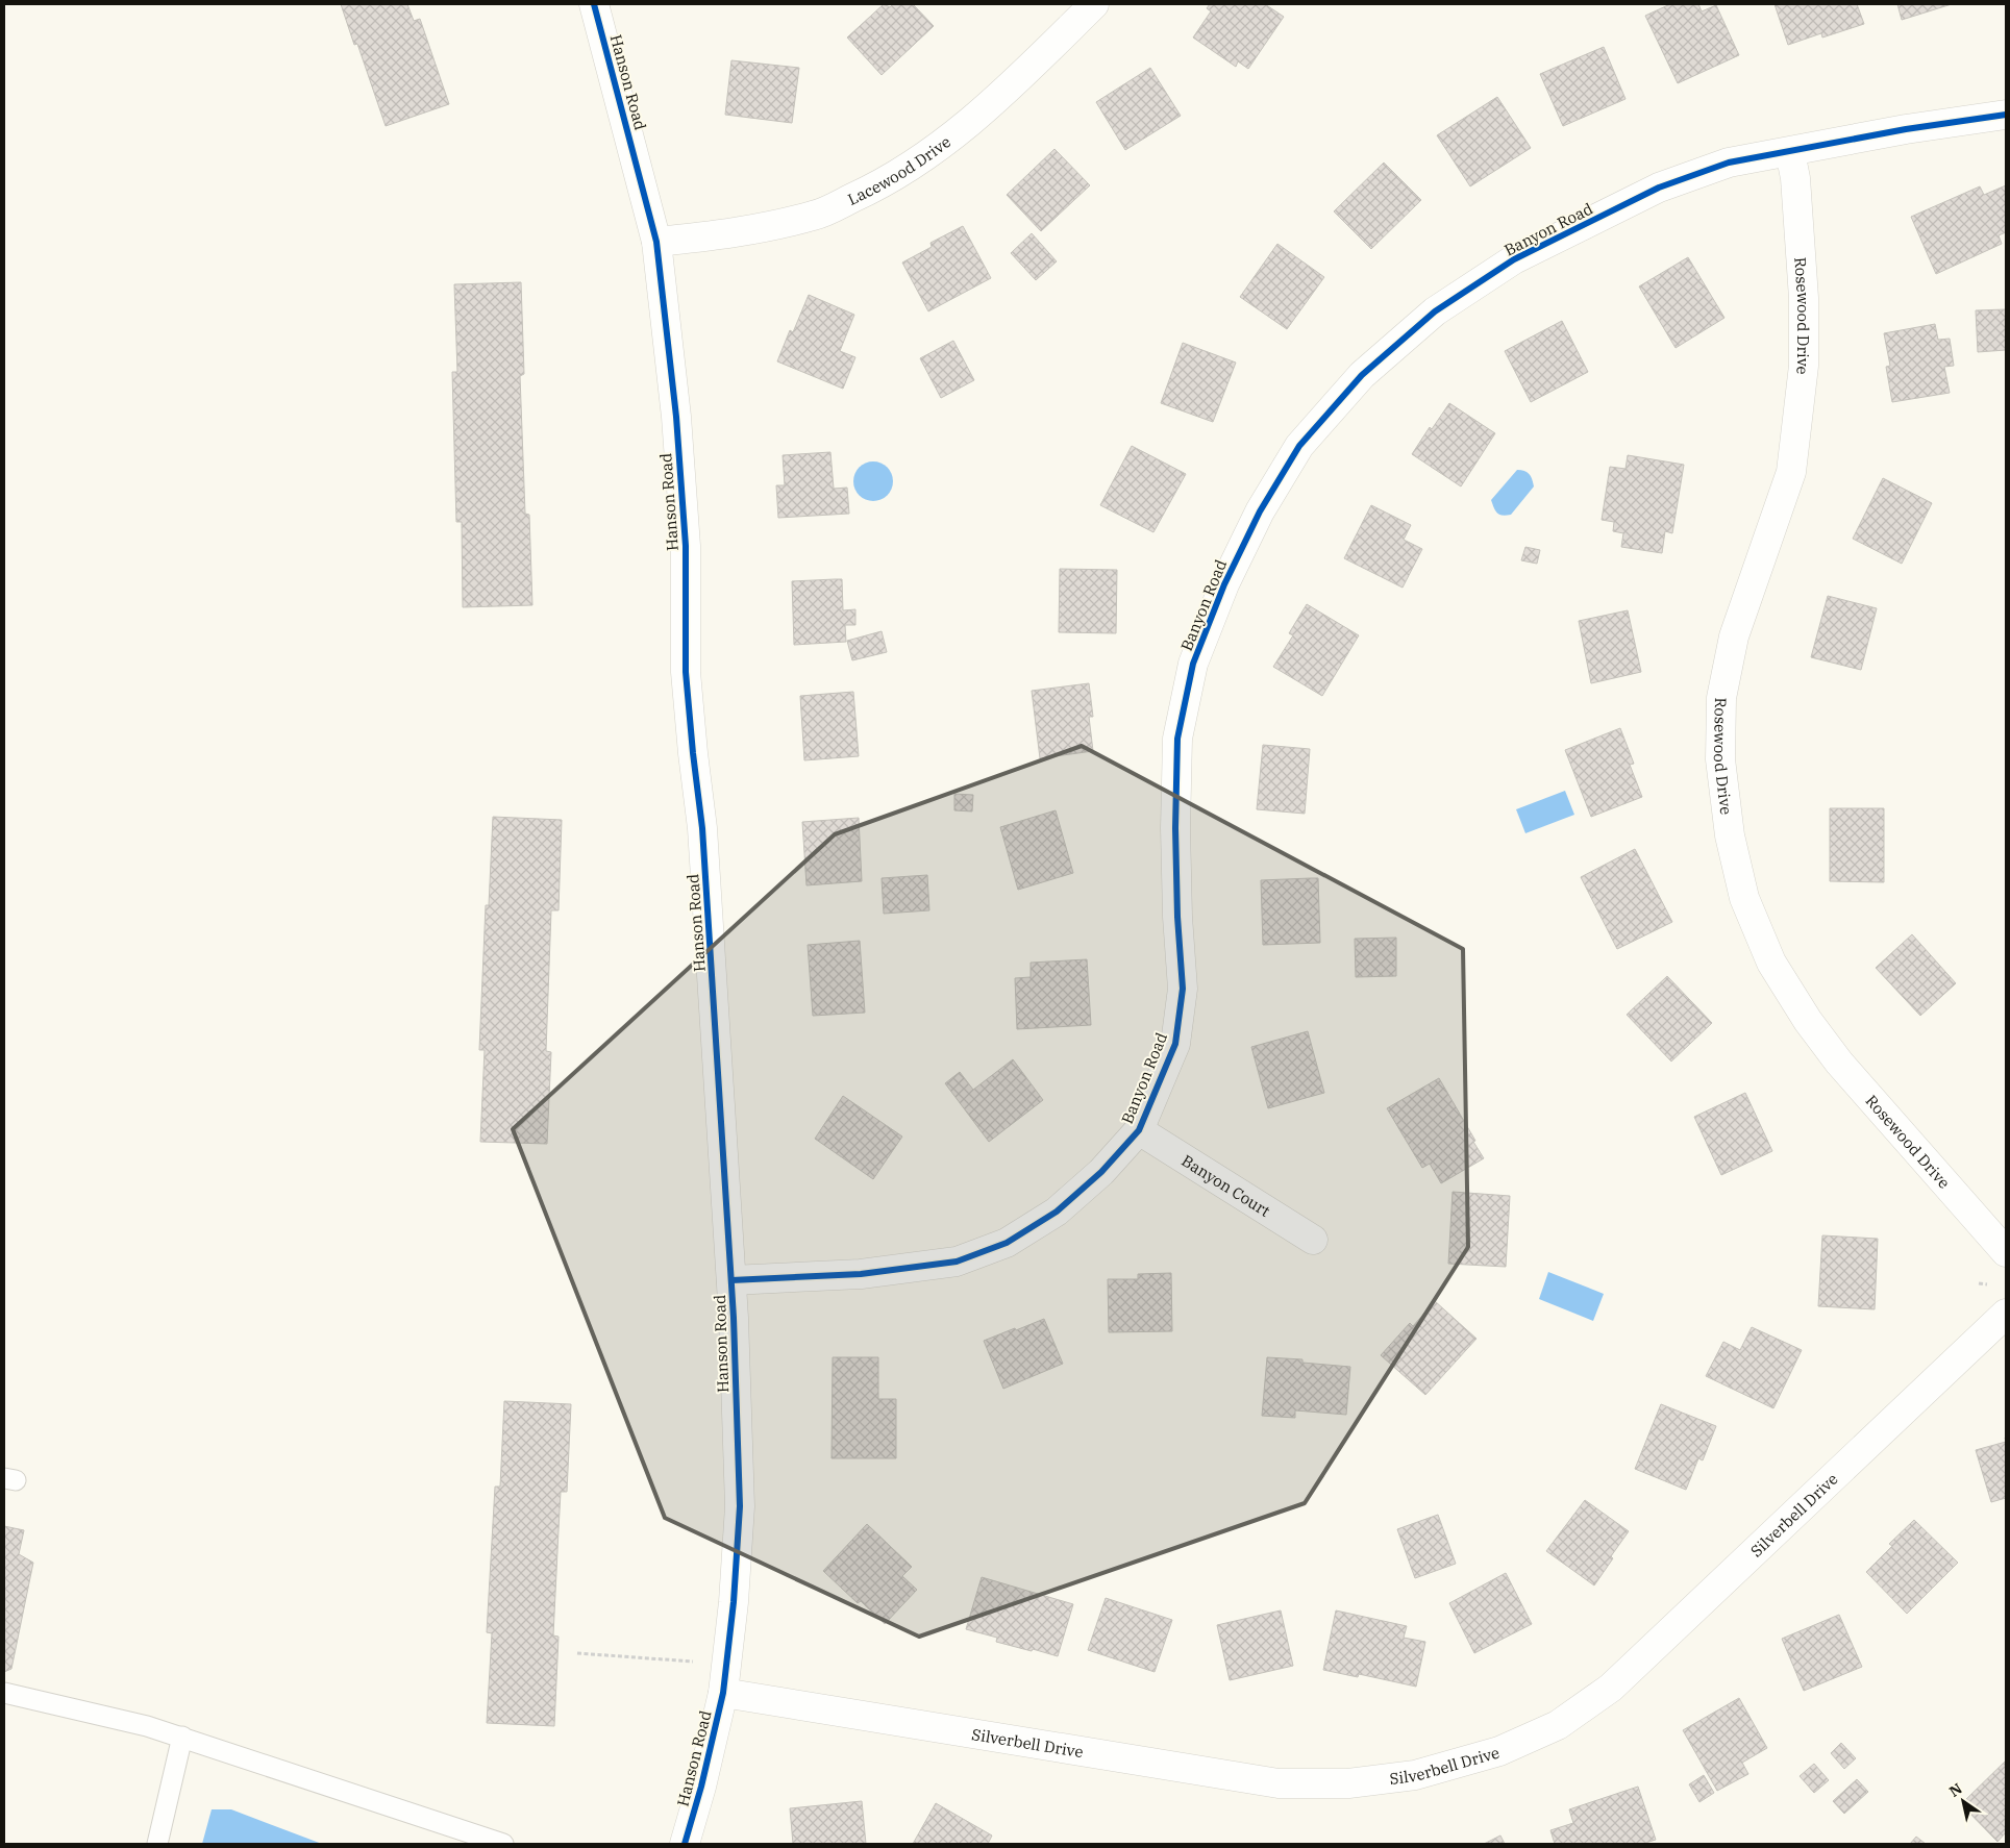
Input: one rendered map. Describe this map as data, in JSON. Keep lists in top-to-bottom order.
{
  "streets": {
    "street": [
      "Hanson Road",
      "Lacewood Drive",
      "Banyon Road",
      "Rosewood Drive",
      "Banyon Court",
      "Silverbell Drive"
    ]
  },
  "crossings": [
    ["Hanson Road", "Lacewood Drive"],
    ["Hanson Road", "Banyon Road"],
    ["Hanson Road", "Silverbell Drive"],
    ["Banyon Road", "Rosewood Drive"],
    ["Banyon Road", "Banyon Court"]
  ],
  "north": "top left"
}
